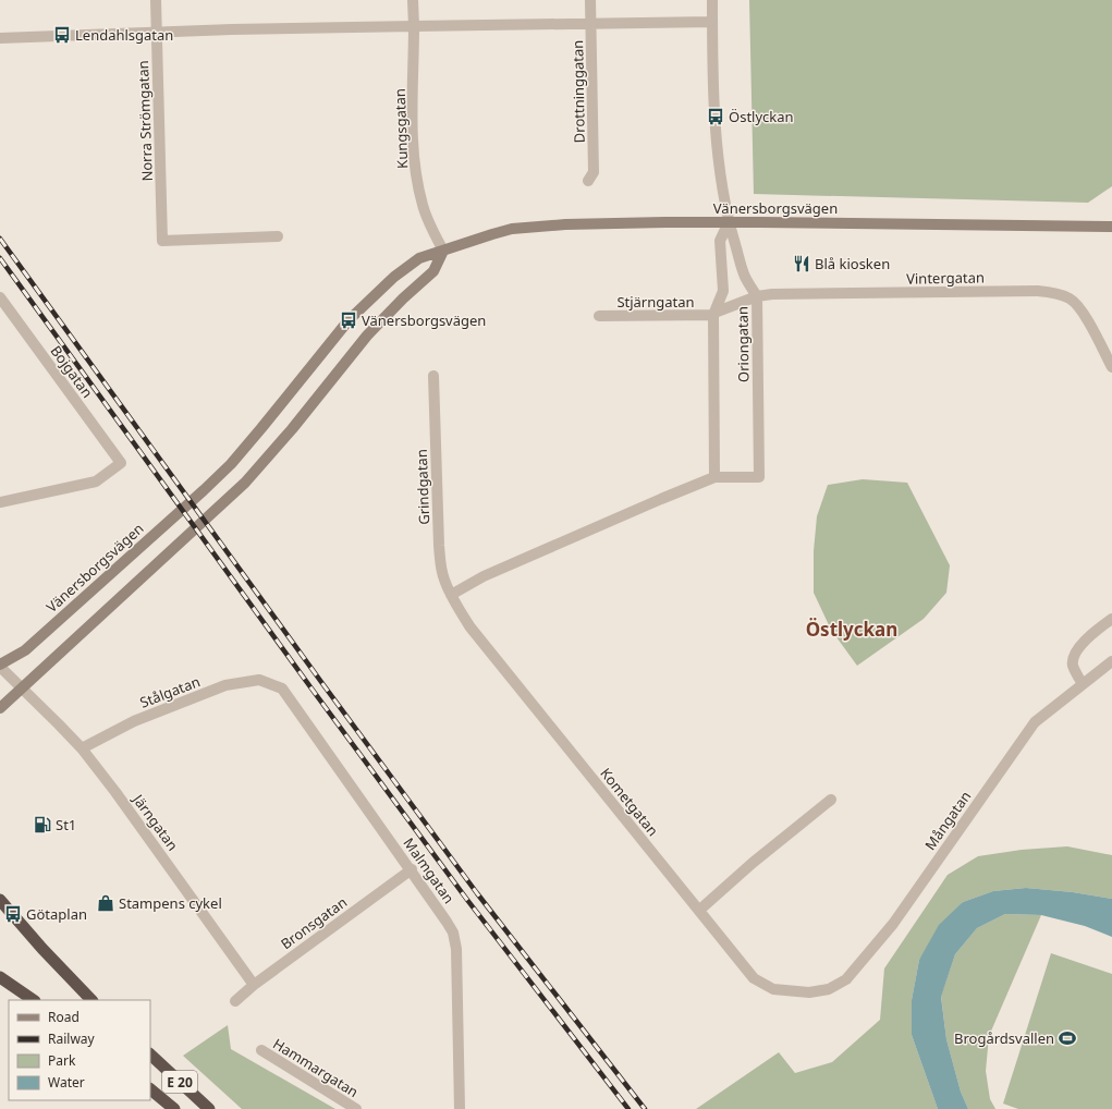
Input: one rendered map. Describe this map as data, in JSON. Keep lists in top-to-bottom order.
{
  "streets": {
    "highway": ["E 20"],
    "main road": ["Vänersborgsvägen"],
    "street": [
      "Drottninggatan",
      "Norra Strömgatan",
      "Kungsgatan",
      "Vintergatan",
      "Stjärngatan",
      "Oriongatan",
      "Bojgatan",
      "Grindgatan",
      "Stålgatan",
      "Kometgatan",
      "Mångatan",
      "Järngatan",
      "Malmgatan",
      "Bronsgatan",
      "Hammargatan"
    ]
  },
  "crossings": [
    ["Kungsgatan", "Vänersborgsvägen"],
    ["Vänersborgsvägen", "Oriongatan"],
    ["Vänersborgsvägen", "Järngatan"],
    ["Vintergatan", "Stjärngatan"],
    ["Vintergatan", "Oriongatan"],
    ["Stjärngatan", "Oriongatan"],
    ["Oriongatan", "Grindgatan"],
    ["Oriongatan", "Kometgatan"],
    ["Grindgatan", "Kometgatan"],
    ["Stålgatan", "Järngatan"],
    ["Stålgatan", "Malmgatan"],
    ["Kometgatan", "Mångatan"],
    ["Järngatan", "Bronsgatan"],
    ["Malmgatan", "Bronsgatan"]
  ],
  "districts": ["Östlyckan"],
  "places": {
    "bus stop": [
      "Lendahlsgatan",
      "Östlyckan",
      "Vänersborgsvägen",
      "Götaplan"
    ],
    "restaurant": ["Blå kiosken"],
    "fuel station": ["St1"],
    "shop": ["Stampens cykel"],
    "sports": ["Brogårdsvallen"]
  },
  "legend": [
    "Road",
    "Railway",
    "Park",
    "Water"
  ]
}
